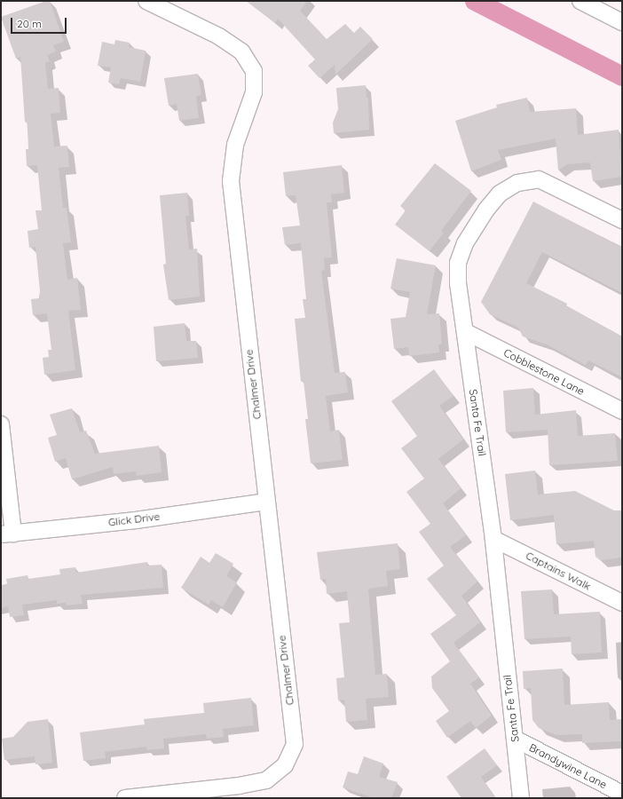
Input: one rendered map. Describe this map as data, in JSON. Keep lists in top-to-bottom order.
{
  "streets": {
    "street": [
      "Cobblestone Lane",
      "Chalmer Drive",
      "Santa Fe Trail",
      "Glick Drive",
      "Captains Walk",
      "Brandywine Lane"
    ]
  },
  "crossings": [
    ["Cobblestone Lane", "Santa Fe Trail"],
    ["Chalmer Drive", "Glick Drive"],
    ["Santa Fe Trail", "Captains Walk"],
    ["Santa Fe Trail", "Brandywine Lane"]
  ],
  "scale_bar": "20 m"
}
